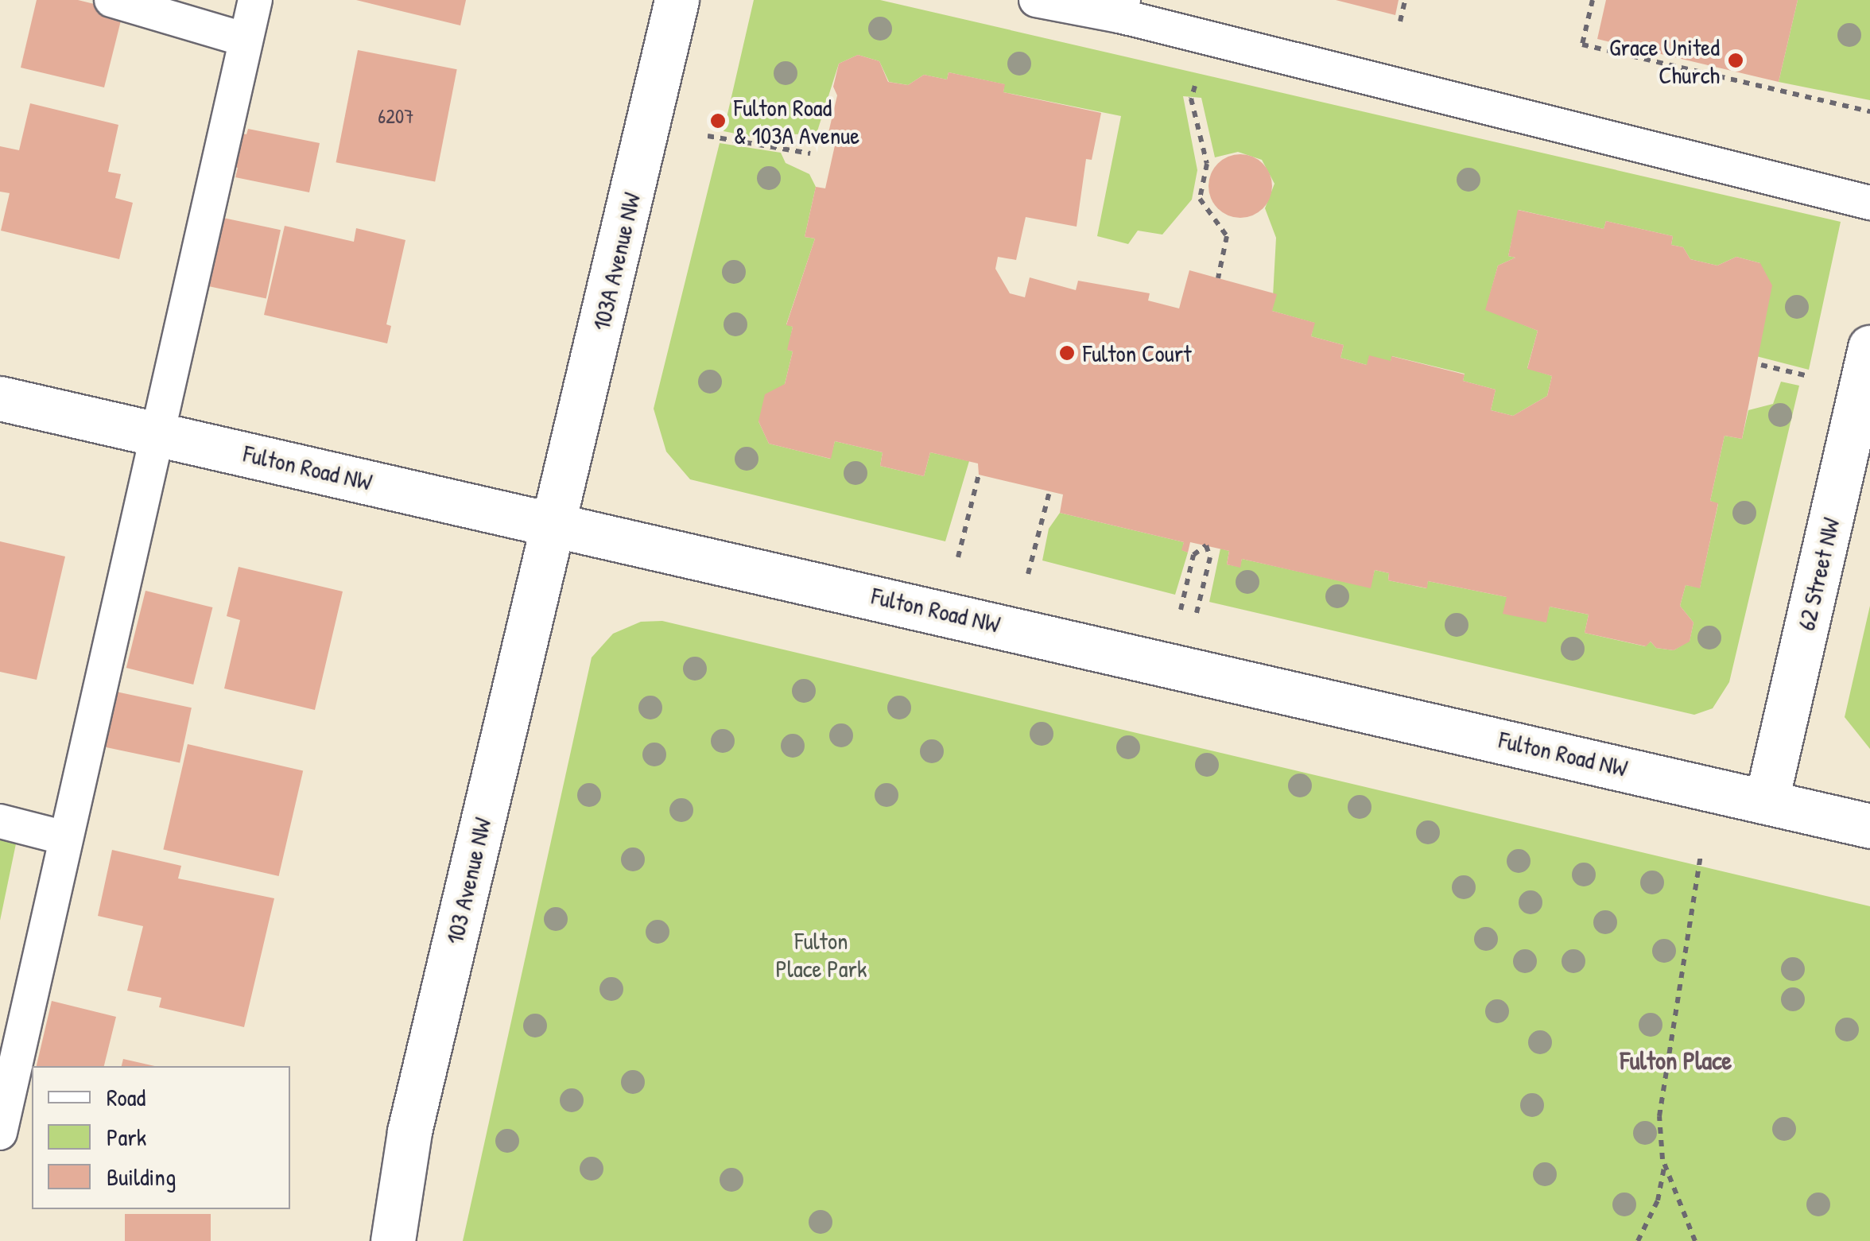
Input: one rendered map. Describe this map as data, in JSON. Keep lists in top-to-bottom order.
{
  "streets": {
    "street": [
      "103A Avenue NW",
      "Fulton Road NW",
      "62 Street NW",
      "103 Avenue NW"
    ]
  },
  "crossings": [
    ["103A Avenue NW", "Fulton Road NW"],
    ["103A Avenue NW", "103 Avenue NW"],
    ["Fulton Road NW", "62 Street NW"],
    ["Fulton Road NW", "103 Avenue NW"]
  ],
  "districts": ["Fulton Place"],
  "parks": ["Fulton Place Park"],
  "places": ["Grace United Church", "Fulton Road & 103A Avenue", "Fulton Court"],
  "house_numbers": ["6207"],
  "legend": ["Road", "Park", "Building"]
}
